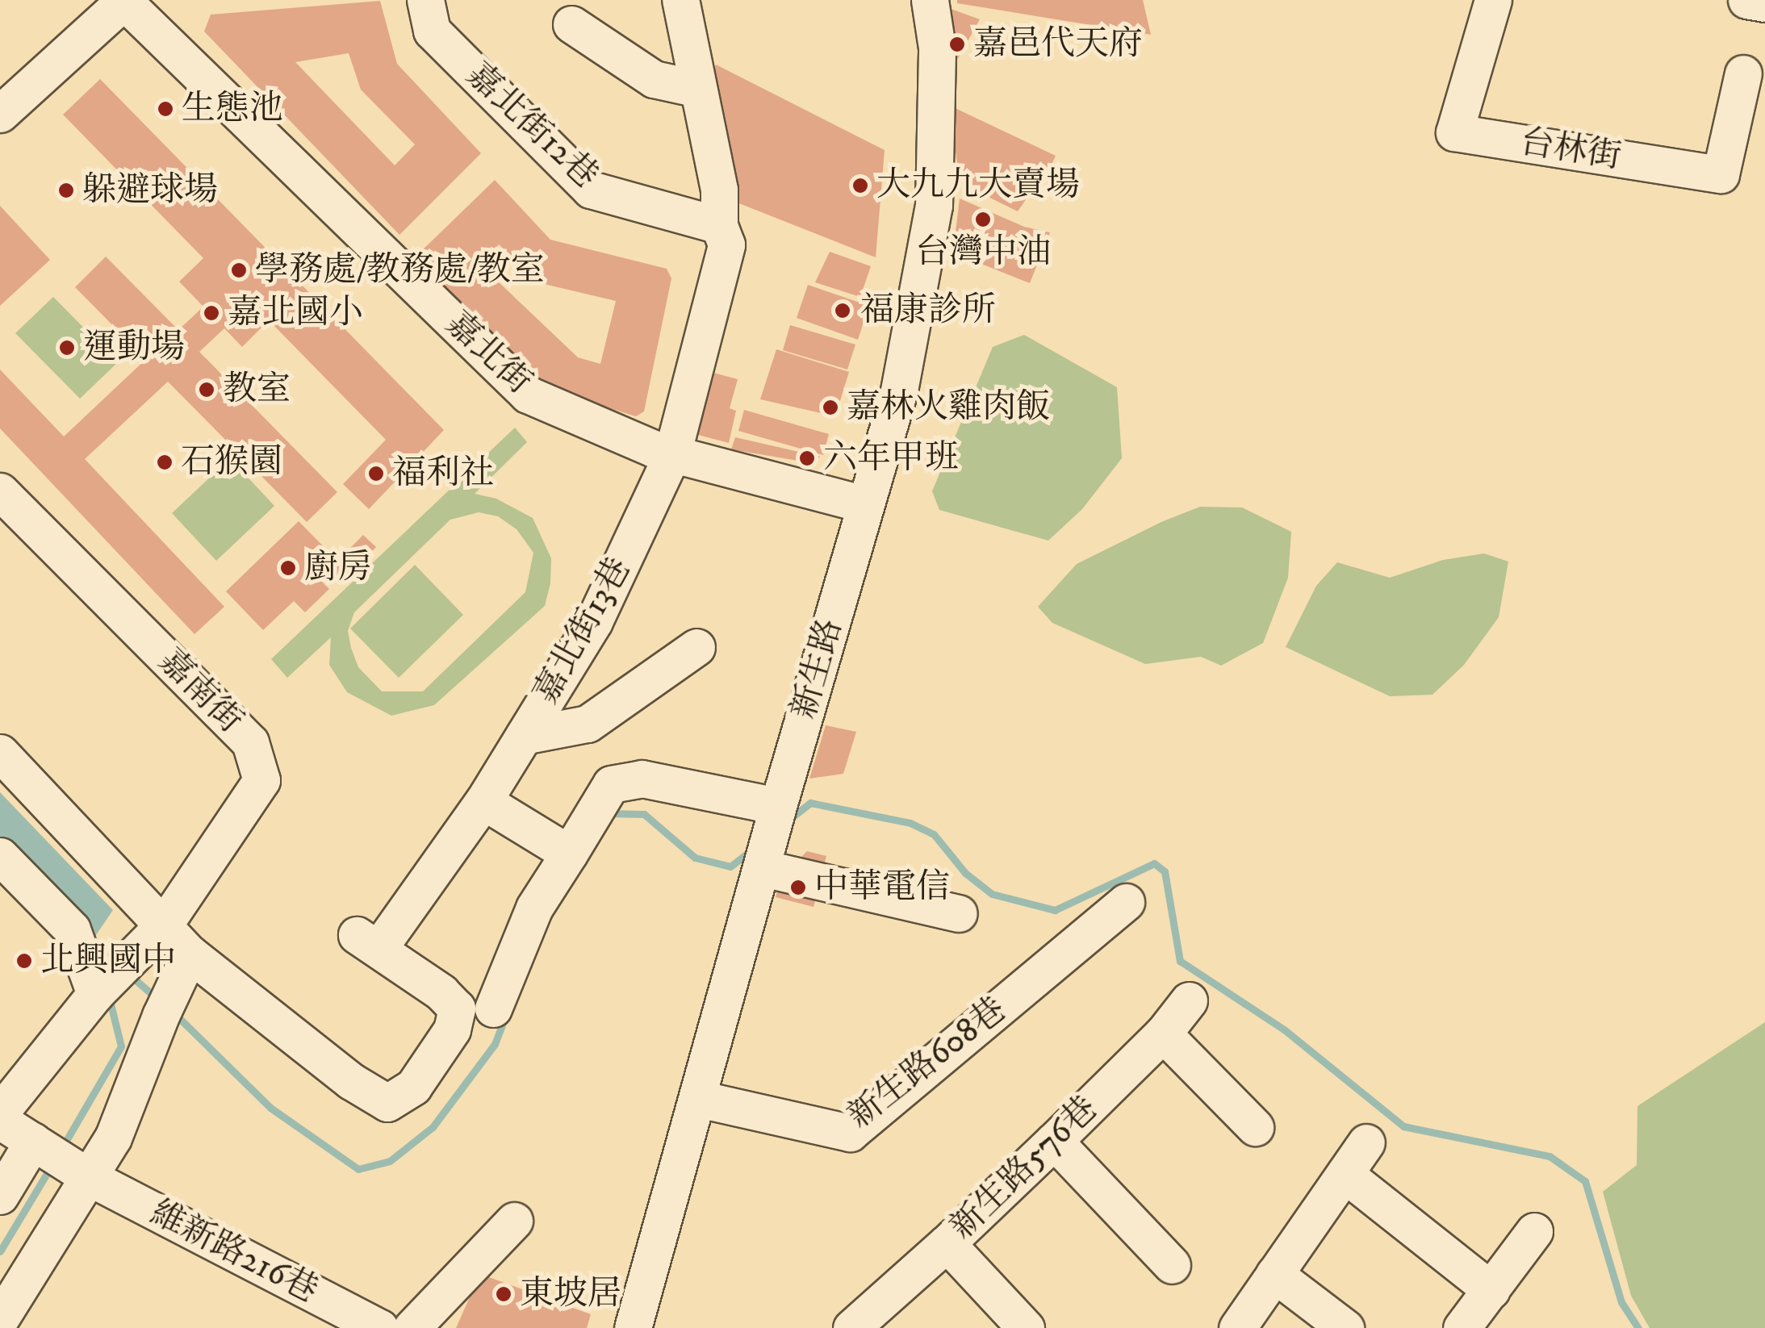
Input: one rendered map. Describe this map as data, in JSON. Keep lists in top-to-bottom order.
{
  "streets": {
    "street": [
      "嘉北街12巷",
      "台林街",
      "嘉北街",
      "嘉北街13巷",
      "新生路",
      "嘉南街",
      "新生路608巷",
      "新生路576巷",
      "維新路216巷"
    ]
  },
  "crossings": [
    ["嘉北街", "嘉北街13巷"],
    ["嘉北街", "新生路"],
    ["新生路", "新生路608巷"]
  ],
  "places": [
    "嘉邑代天府",
    "生態池",
    "大九九大賣場",
    "躲避球場",
    "台灣中油",
    "學務處/教務處/教室",
    "福康診所",
    "嘉北國小",
    "運動場",
    "教室",
    "嘉林火雞肉飯",
    "六年甲班",
    "石猴園",
    "福利社",
    "廚房",
    "中華電信",
    "北興國中",
    "東坡居"
  ]
}
